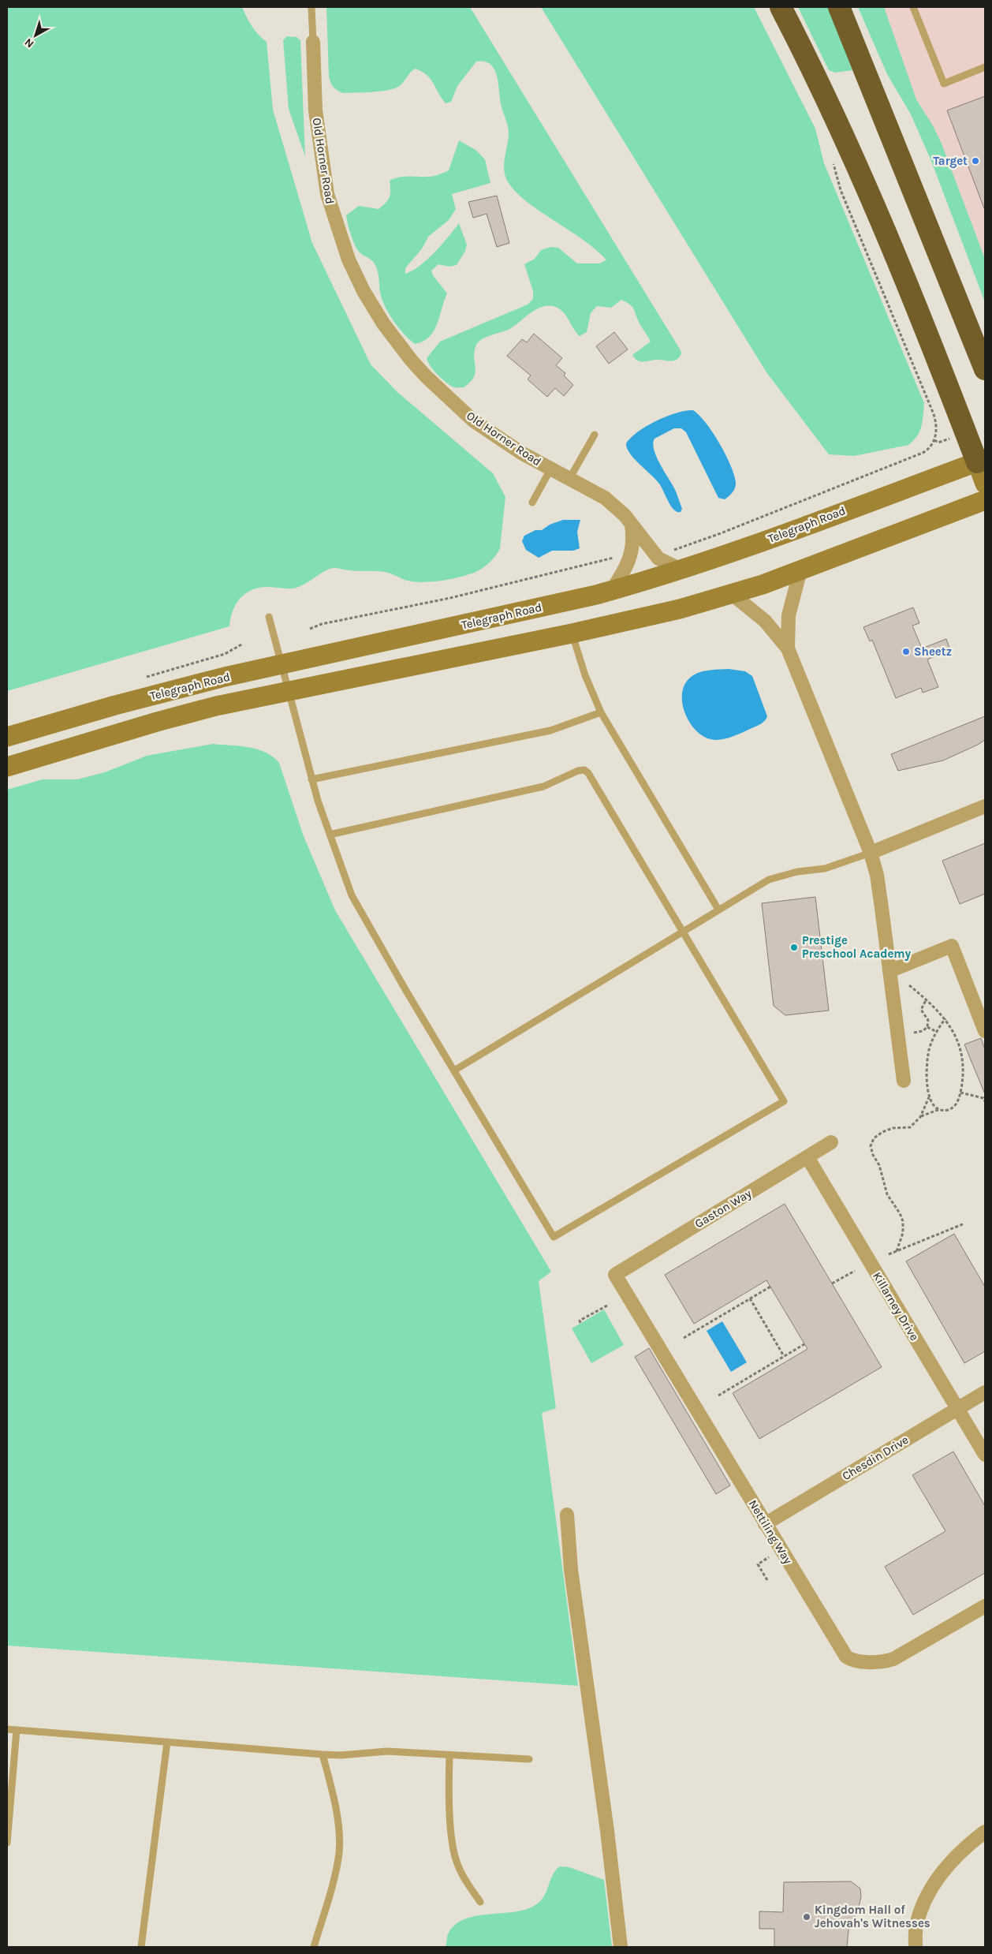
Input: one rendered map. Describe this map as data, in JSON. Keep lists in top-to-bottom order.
{
  "streets": {
    "main road": ["Telegraph Road"],
    "street": [
      "Old Horner Road",
      "Gaston Way",
      "Killarney Drive",
      "Chesdin Drive",
      "Nettiling Way"
    ]
  },
  "crossings": [
    ["Old Horner Road", "Telegraph Road"],
    ["Gaston Way", "Killarney Drive"],
    ["Gaston Way", "Nettiling Way"],
    ["Killarney Drive", "Chesdin Drive"],
    ["Chesdin Drive", "Nettiling Way"]
  ],
  "places": [
    "Target",
    "Sheetz",
    "Prestige Preschool Academy",
    "Kingdom Hall of Jehovah's Witnesses"
  ],
  "north": "bottom left"
}
